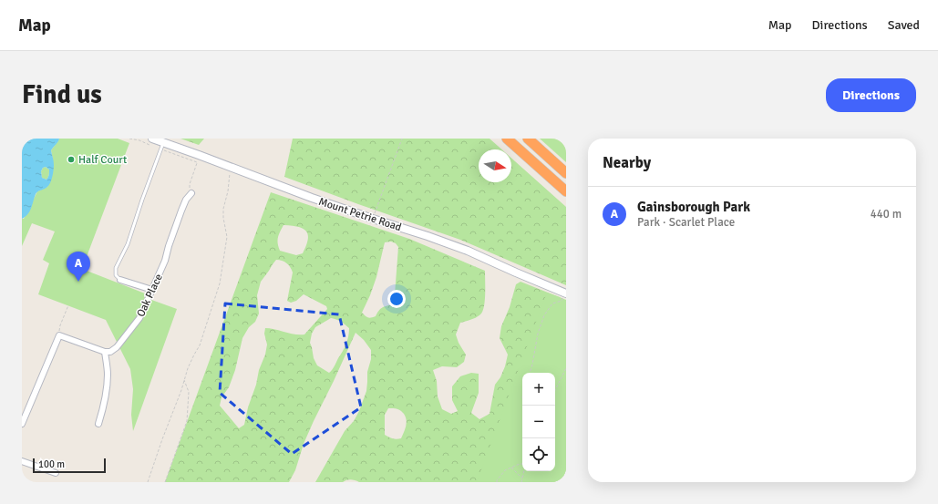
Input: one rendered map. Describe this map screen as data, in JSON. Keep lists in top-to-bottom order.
{
  "streets": {
    "street": ["Mount Petrie Road", "Oak Place"]
  },
  "places": ["Half Court"],
  "scale_bar": "100 m",
  "north": "right",
  "page": {
    "header": "Map",
    "nav": ["Map", "Directions", "Saved"],
    "buttons": "Directions",
    "title": "Find us",
    "heading": "Nearby",
    "list": [
      {
        "mark": "A",
        "name": "Gainsborough Park",
        "note": "Park · Scarlet Place",
        "value": "440 m"
      }
    ],
    "pins": "A",
    "map_buttons": ["+", "−"],
    "scale": "100 m"
  }
}
